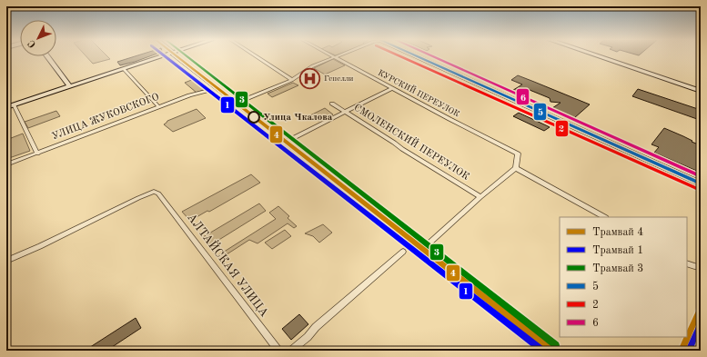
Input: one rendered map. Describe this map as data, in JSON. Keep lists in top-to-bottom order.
{
  "streets": {
    "street": [
      "КУРСКИЙ ПЕРЕУЛОК",
      "УЛИЦА ЖУКОВСКОГО",
      "СМОЛЕНСКИЙ ПЕРЕУЛОК",
      "АЛТАЙСКАЯ УЛИЦА"
    ]
  },
  "places": {
    "hospital": ["Генелли"],
    "other": ["Улица Чкалова"]
  },
  "lines": [
    "tram line 4",
    "tram line 1",
    "tram line 3",
    "transit line 5",
    "transit line 2",
    "transit line 6"
  ],
  "legend": [
    "Трамвай 4",
    "Трамвай 1",
    "Трамвай 3",
    "5",
    "2",
    "6"
  ],
  "north": "bottom left"
}
